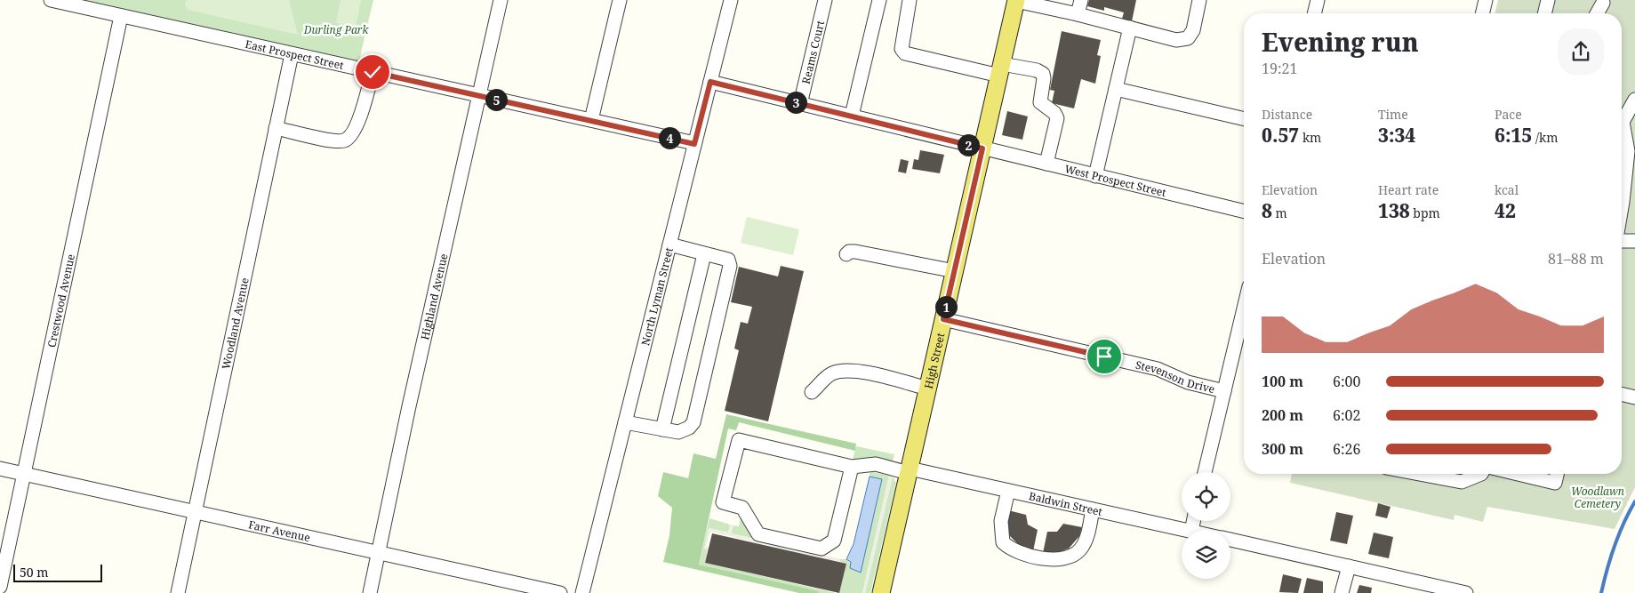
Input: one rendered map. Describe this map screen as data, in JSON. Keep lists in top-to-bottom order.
{
  "streets": {
    "main road": ["High Street"],
    "street": [
      "Reams Court",
      "East Prospect Street",
      "West Prospect Street",
      "Highland Avenue",
      "North Lyman Street",
      "Crestwood Avenue",
      "Woodland Avenue",
      "Stevenson Drive",
      "Baldwin Street",
      "Farr Avenue"
    ]
  },
  "crossings": [
    ["East Prospect Street", "Highland Avenue"],
    ["East Prospect Street", "North Lyman Street"],
    ["East Prospect Street", "Crestwood Avenue"],
    ["East Prospect Street", "Woodland Avenue"],
    ["West Prospect Street", "High Street"],
    ["Highland Avenue", "Farr Avenue"],
    ["Crestwood Avenue", "Farr Avenue"],
    ["Woodland Avenue", "Farr Avenue"],
    ["High Street", "Stevenson Drive"],
    ["High Street", "Baldwin Street"]
  ],
  "parks": ["Durling Park", "Woodlawn Cemetery"],
  "scale_bar": "50 m",
  "page": {
    "heading": ["Evening run", "19:21"],
    "pins": [
      "5",
      "3",
      "4",
      "2",
      "1"
    ],
    "stats": [
      ["Distance", "0.57 km"],
      ["Time", "3:34"],
      ["Pace", "6:15 /km"],
      ["Elevation", "8 m"],
      ["Heart rate", "138 bpm"],
      ["kcal", "42"]
    ],
    "chart": ["Elevation", "81–88 m"],
    "list": [
      {
        "name": "100 m",
        "note": "6:00"
      },
      {
        "name": "200 m",
        "note": "6:02"
      },
      {
        "name": "300 m",
        "note": "6:26"
      }
    ],
    "scale": "50 m"
  }
}
